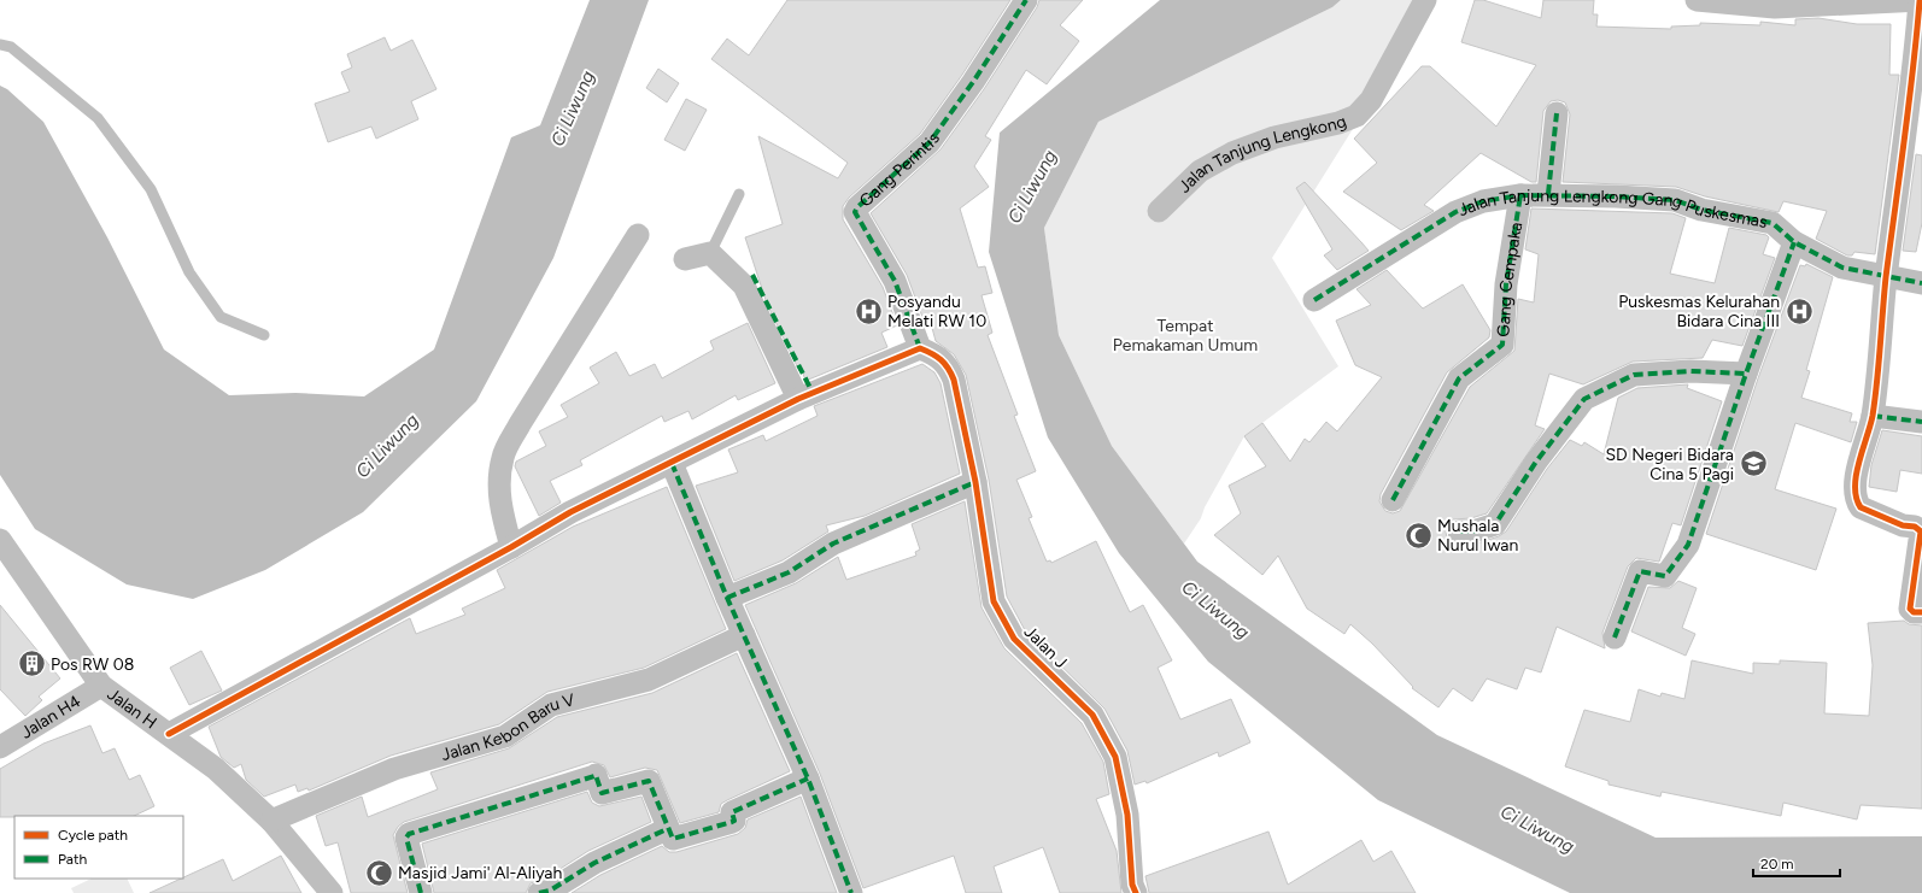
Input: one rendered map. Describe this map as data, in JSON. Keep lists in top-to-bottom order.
{
  "streets": {
    "street": [
      "Jalan Tanjung Lengkong",
      "Gang Perintis",
      "Jalan Tanjung Lengkong Gang Puskesmas",
      "Gang Cempaka",
      "Jalan J",
      "Jalan H",
      "Jalan H4",
      "Jalan Kebon Baru V"
    ]
  },
  "crossings": [
    ["Gang Perintis", "Jalan J"],
    ["Jalan Tanjung Lengkong Gang Puskesmas", "Gang Cempaka"],
    ["Jalan H", "Jalan H4"],
    ["Jalan H", "Jalan Kebon Baru V"]
  ],
  "water": ["Ci Liwung"],
  "parks": ["Tempat Pemakaman Umum"],
  "places": {
    "hospital": ["Posyandu Melati RW 10", "Puskesmas Kelurahan Bidara Cina III"],
    "school or university": ["SD Negeri Bidara Cina 5 Pagi"],
    "mosque": ["Mushala Nurul Iwan", "Masjid Jami' Al-Aliyah"],
    "building": ["Pos RW 08"]
  },
  "legend": ["Cycle path", "Path"],
  "scale_bar": "20 m"
}
